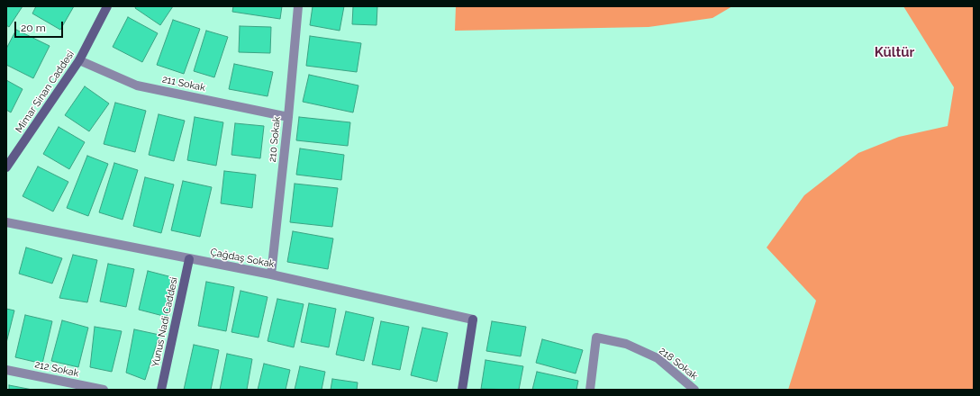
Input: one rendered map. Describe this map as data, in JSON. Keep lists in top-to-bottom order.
{
  "streets": {
    "street": [
      "211 Sokak",
      "Mimar Sinan Caddesi",
      "210 Sokak",
      "Çağdaş Sokak",
      "Yunus Nadi Caddesi",
      "218 Sokak",
      "212 Sokak"
    ]
  },
  "crossings": [
    ["211 Sokak", "Mimar Sinan Caddesi"],
    ["211 Sokak", "210 Sokak"],
    ["210 Sokak", "Çağdaş Sokak"],
    ["Çağdaş Sokak", "Yunus Nadi Caddesi"]
  ],
  "districts": ["Kültür"],
  "scale_bar": "20 m"
}
